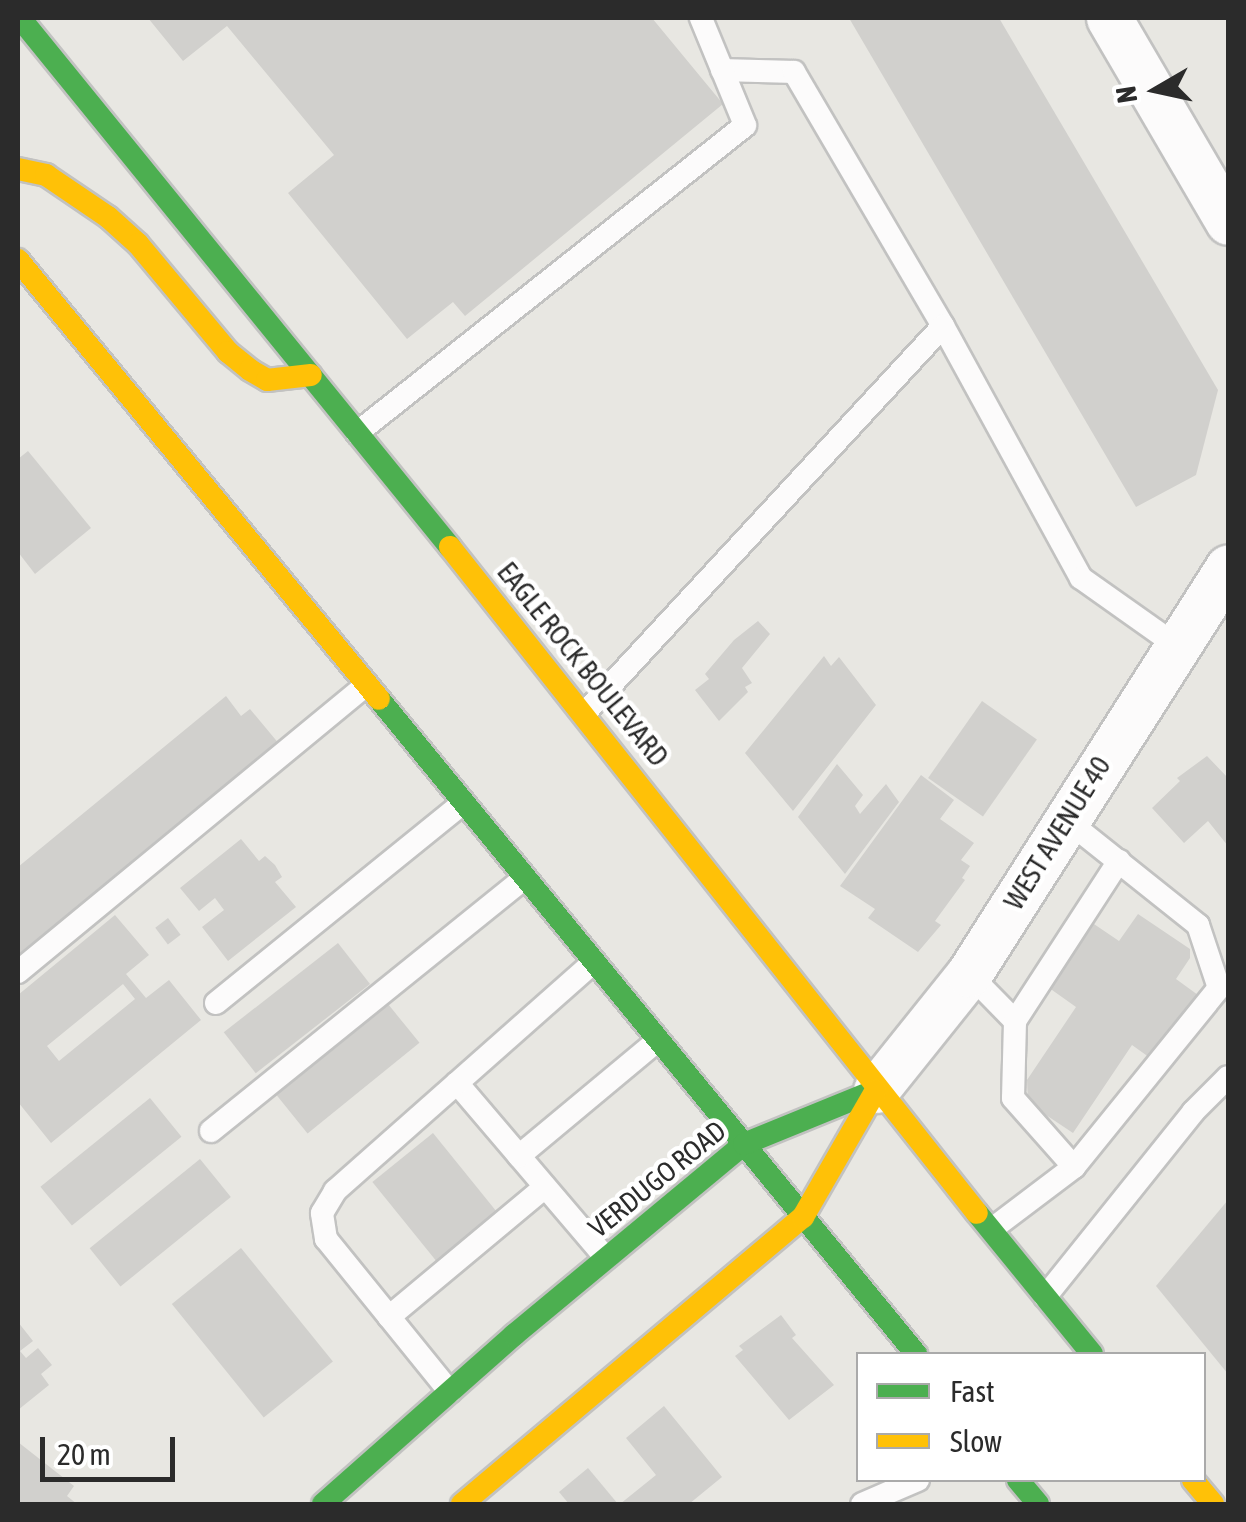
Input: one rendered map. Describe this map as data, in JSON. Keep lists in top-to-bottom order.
{
  "streets": {
    "main road": ["EAGLE ROCK BOULEVARD", "VERDUGO ROAD"],
    "street": ["WEST AVENUE 40"]
  },
  "crossings": [
    ["EAGLE ROCK BOULEVARD", "WEST AVENUE 40"],
    ["EAGLE ROCK BOULEVARD", "VERDUGO ROAD"],
    ["WEST AVENUE 40", "VERDUGO ROAD"]
  ],
  "legend": ["Fast", "Slow"],
  "scale_bar": "20 m",
  "north": "left"
}
